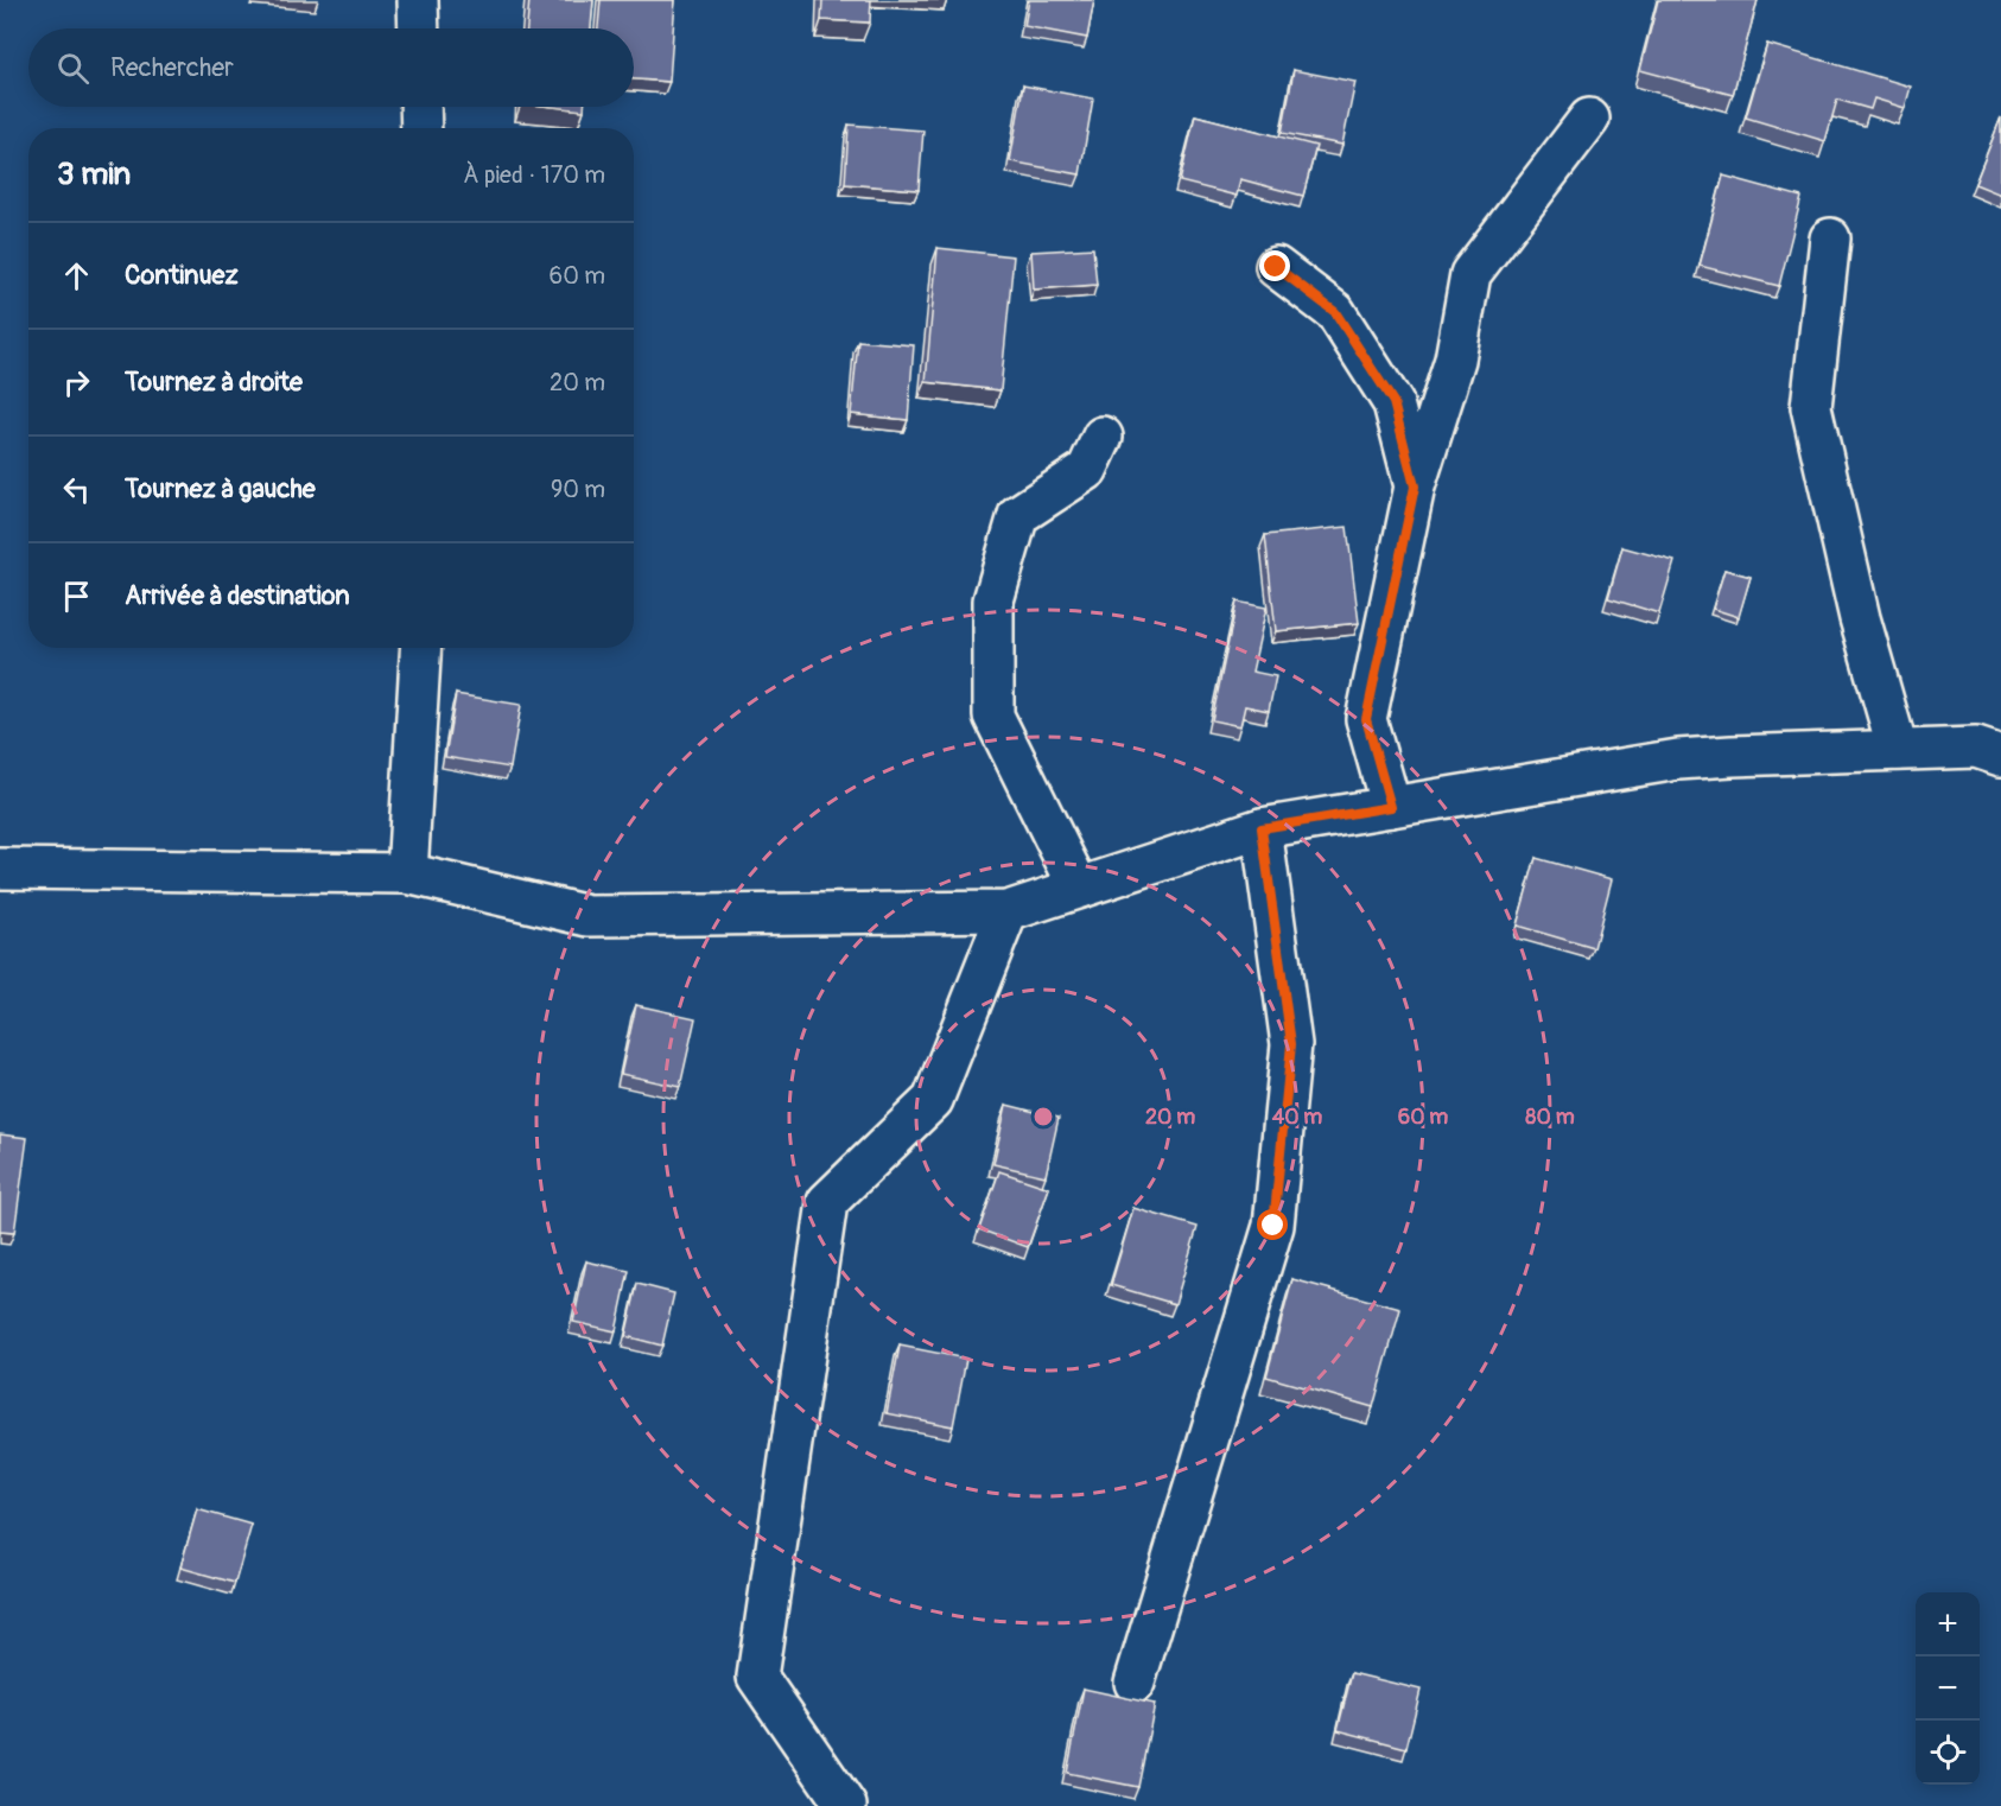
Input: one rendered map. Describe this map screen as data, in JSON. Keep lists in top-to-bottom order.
{
  "page": {
    "search": "Rechercher",
    "heading": ["3 min", "À pied · 170 m"],
    "list": [
      ["Continuez", "60 m"],
      ["Tournez à droite", "20 m"],
      ["Tournez à gauche", "90 m"],
      "Arrivée à destination"
    ],
    "map_buttons": ["+", "−"]
  },
  "rings": [
    "20 m",
    "40 m",
    "60 m",
    "80 m"
  ]
}
